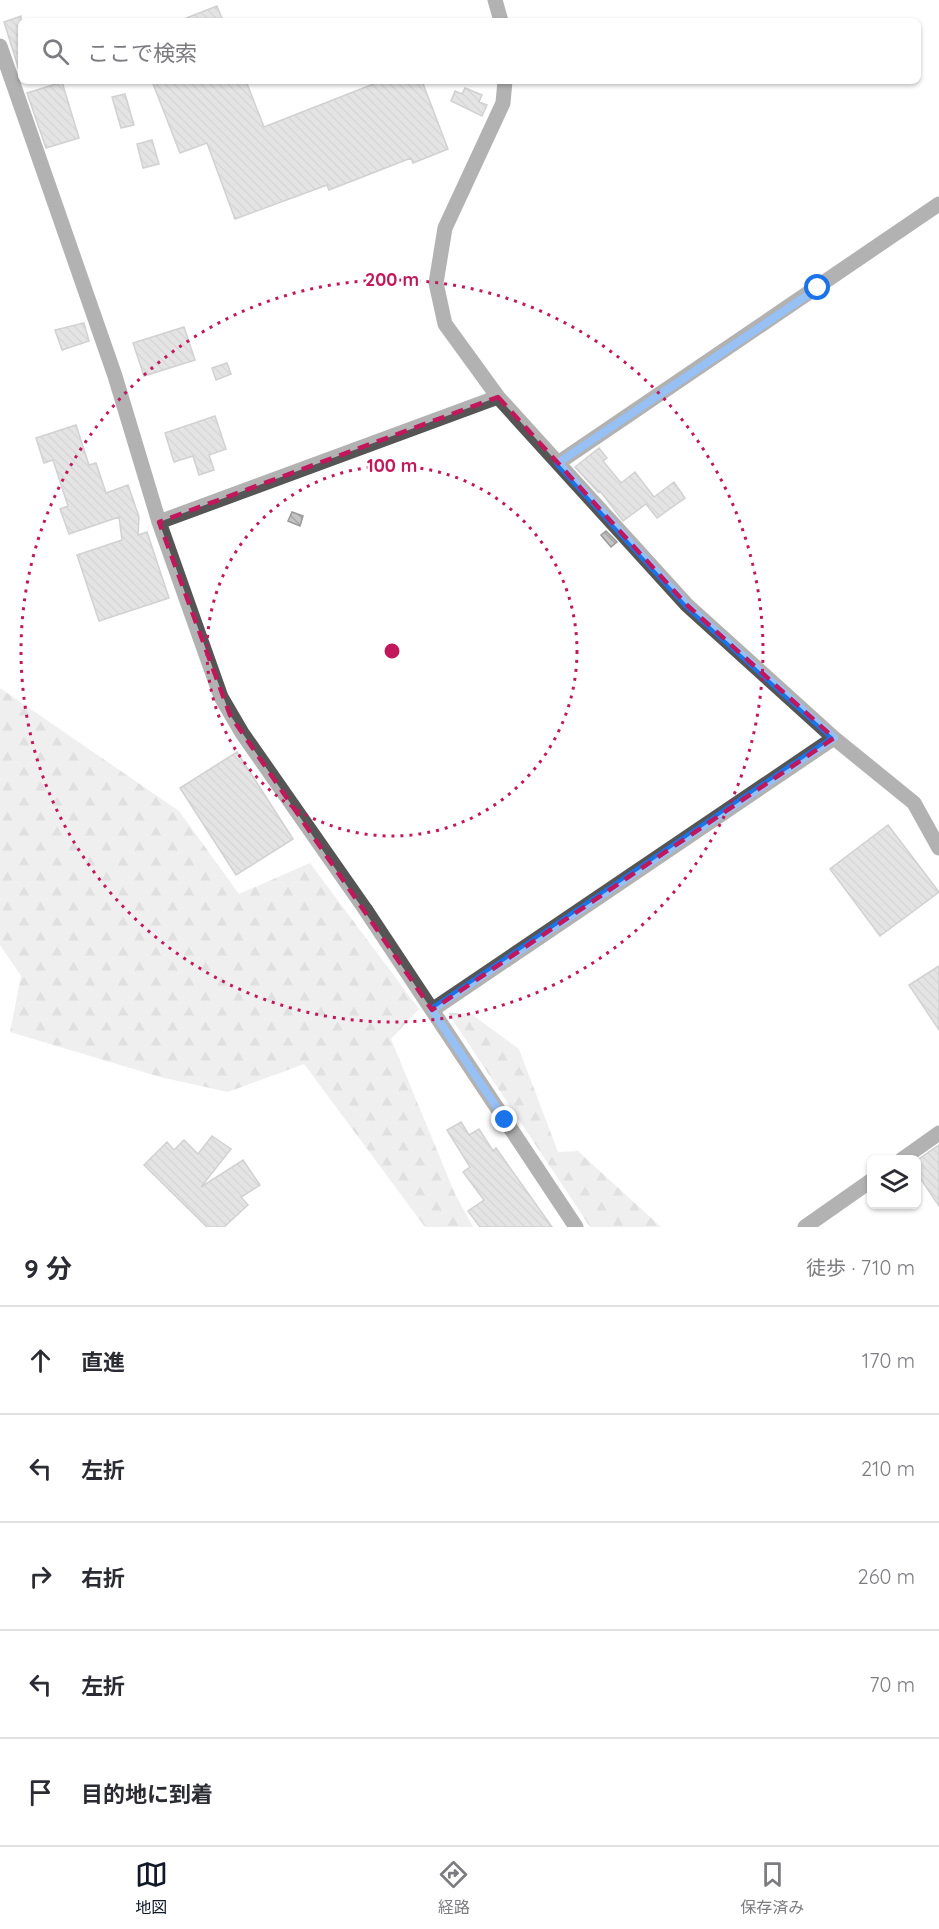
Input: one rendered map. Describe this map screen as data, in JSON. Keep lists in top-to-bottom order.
{
  "page": {
    "search": "ここで検索",
    "heading": ["9 分", "徒歩 · 710 m"],
    "list": [
      ["直進", "170 m"],
      ["左折", "210 m"],
      ["右折", "260 m"],
      ["左折", "70 m"],
      "目的地に到着"
    ],
    "nav": ["地図", "経路", "保存済み"]
  },
  "rings": ["200 m", "100 m"]
}
